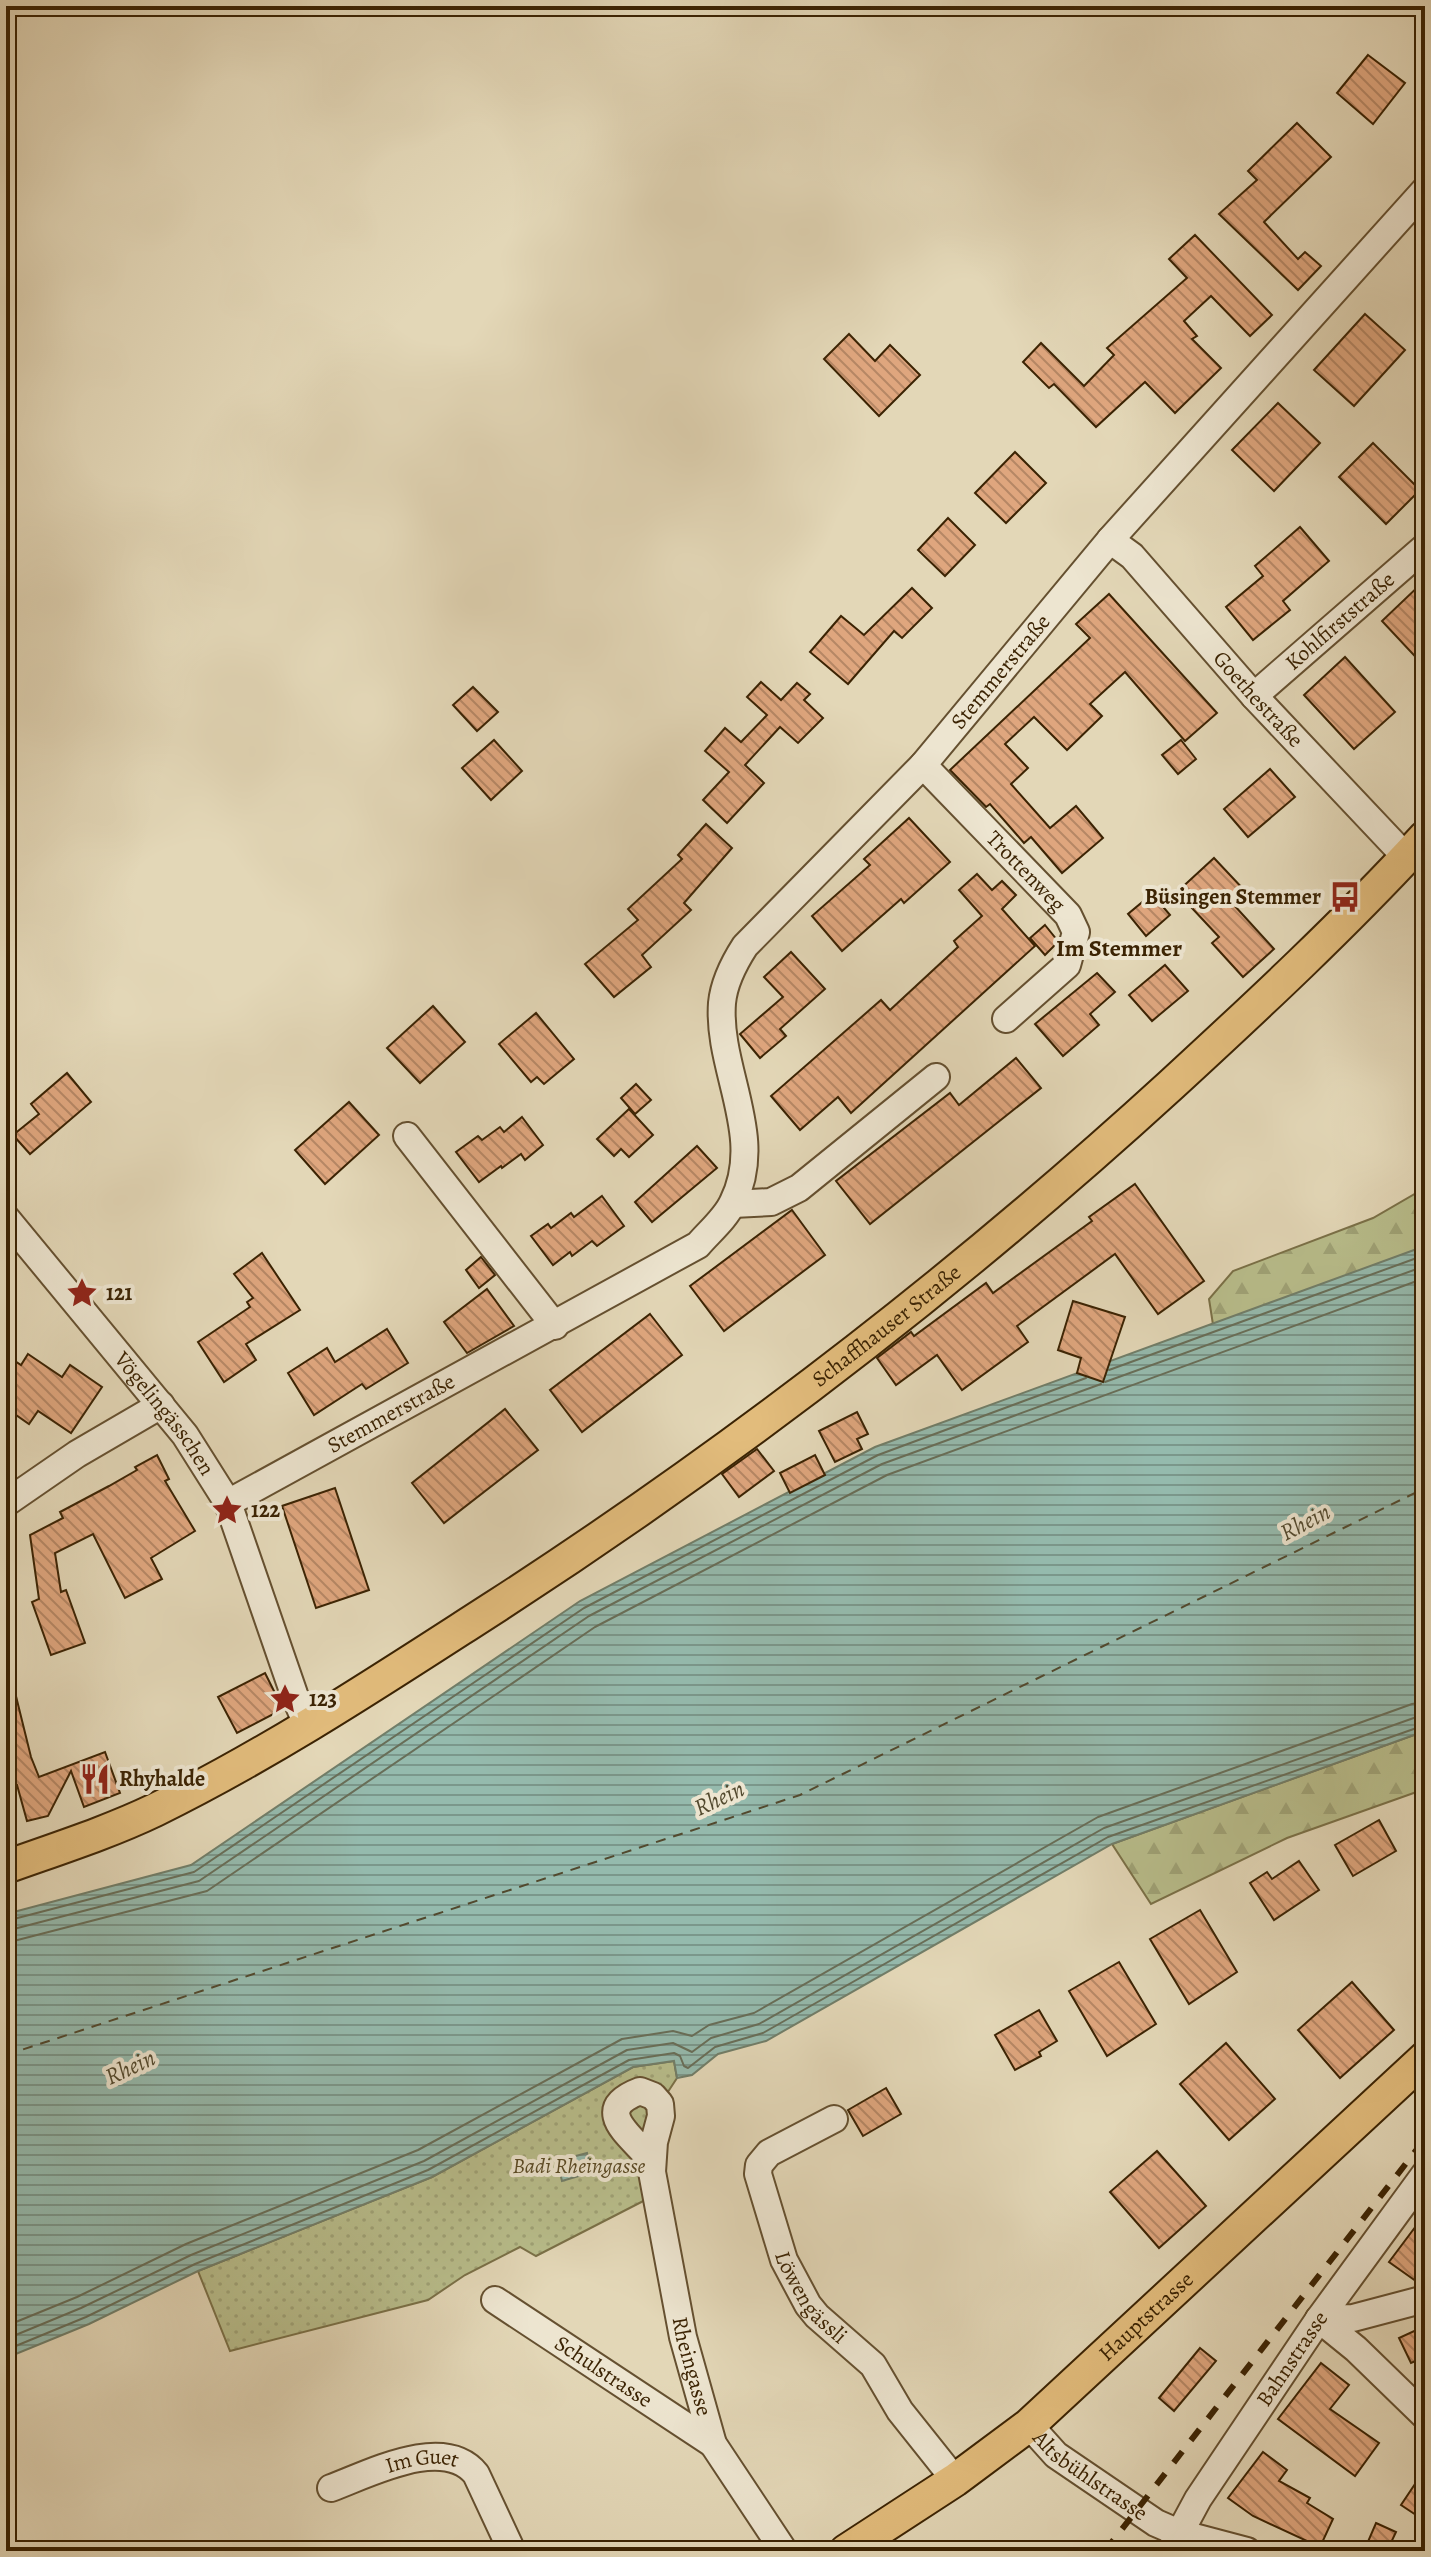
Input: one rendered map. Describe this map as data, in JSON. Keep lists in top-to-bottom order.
{
  "streets": {
    "main road": ["Schaffhauser Straße", "Hauptstrasse"],
    "street": [
      "Kohlfirststraße",
      "Stemmerstraße",
      "Goethestraße",
      "Trottenweg",
      "Vögelingässchen",
      "Löwengässli",
      "Bahnstrasse",
      "Rheingasse",
      "Schulstrasse",
      "Im Guet",
      "Altsbühlstrasse"
    ]
  },
  "crossings": [
    ["Kohlfirststraße", "Goethestraße"],
    ["Stemmerstraße", "Goethestraße"],
    ["Stemmerstraße", "Trottenweg"],
    ["Stemmerstraße", "Vögelingässchen"],
    ["Goethestraße", "Schaffhauser Straße"],
    ["Schaffhauser Straße", "Vögelingässchen"],
    ["Löwengässli", "Hauptstrasse"],
    ["Hauptstrasse", "Altsbühlstrasse"],
    ["Bahnstrasse", "Altsbühlstrasse"],
    ["Rheingasse", "Schulstrasse"]
  ],
  "districts": ["Im Stemmer"],
  "water": ["Rhein"],
  "parks": ["Badi Rheingasse"],
  "places": {
    "bus stop": ["Büsingen Stemmer"],
    "place": ["121", "122", "123"],
    "restaurant": ["Rhyhalde"]
  }
}
